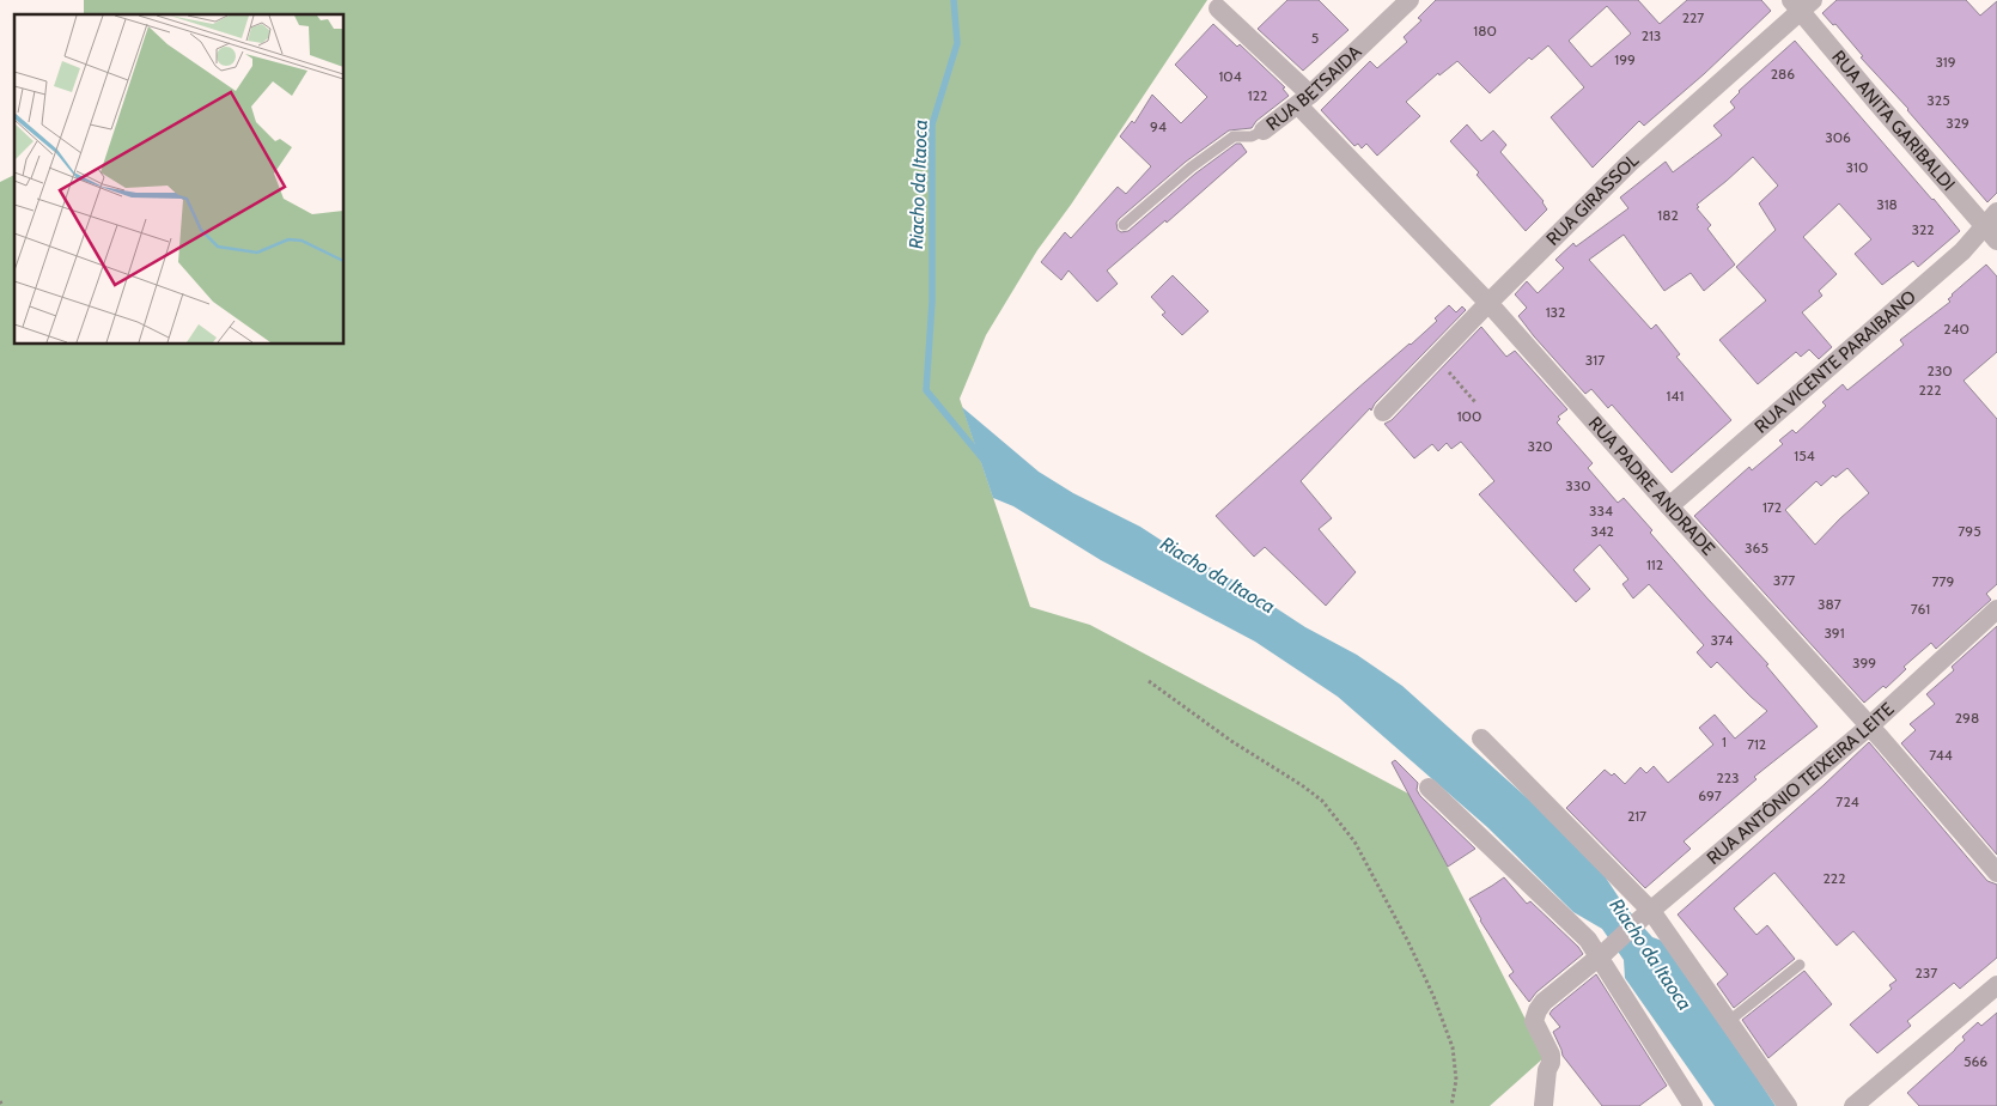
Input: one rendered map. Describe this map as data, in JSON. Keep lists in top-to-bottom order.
{
  "streets": {
    "street": [
      "RUA BETSAIDA",
      "RUA ANITA GARIBALDI",
      "RUA GIRASSOL",
      "RUA VICENTE PARAIBANO",
      "RUA PADRE ANDRADE",
      "RUA ANTÔNIO TEIXEIRA LEITE"
    ]
  },
  "crossings": [
    ["RUA BETSAIDA", "RUA PADRE ANDRADE"],
    ["RUA ANITA GARIBALDI", "RUA GIRASSOL"],
    ["RUA ANITA GARIBALDI", "RUA VICENTE PARAIBANO"],
    ["RUA GIRASSOL", "RUA PADRE ANDRADE"],
    ["RUA VICENTE PARAIBANO", "RUA PADRE ANDRADE"],
    ["RUA PADRE ANDRADE", "RUA ANTÔNIO TEIXEIRA LEITE"]
  ],
  "water": ["Riacho da Itaoca"],
  "house_numbers": [
    "227",
    "180",
    "213",
    "5",
    "199",
    "319",
    "286",
    "104",
    "122",
    "325",
    "329",
    "94",
    "306",
    "310",
    "318",
    "182",
    "322",
    "132",
    "240",
    "317",
    "230",
    "222",
    "141",
    "100",
    "320",
    "154",
    "330",
    "172",
    "334",
    "342",
    "795",
    "365",
    "112",
    "377",
    "779",
    "387",
    "761",
    "391",
    "374",
    "399",
    "298",
    "1",
    "712",
    "744",
    "223",
    "697",
    "724",
    "217",
    "222",
    "237",
    "566"
  ]
}
